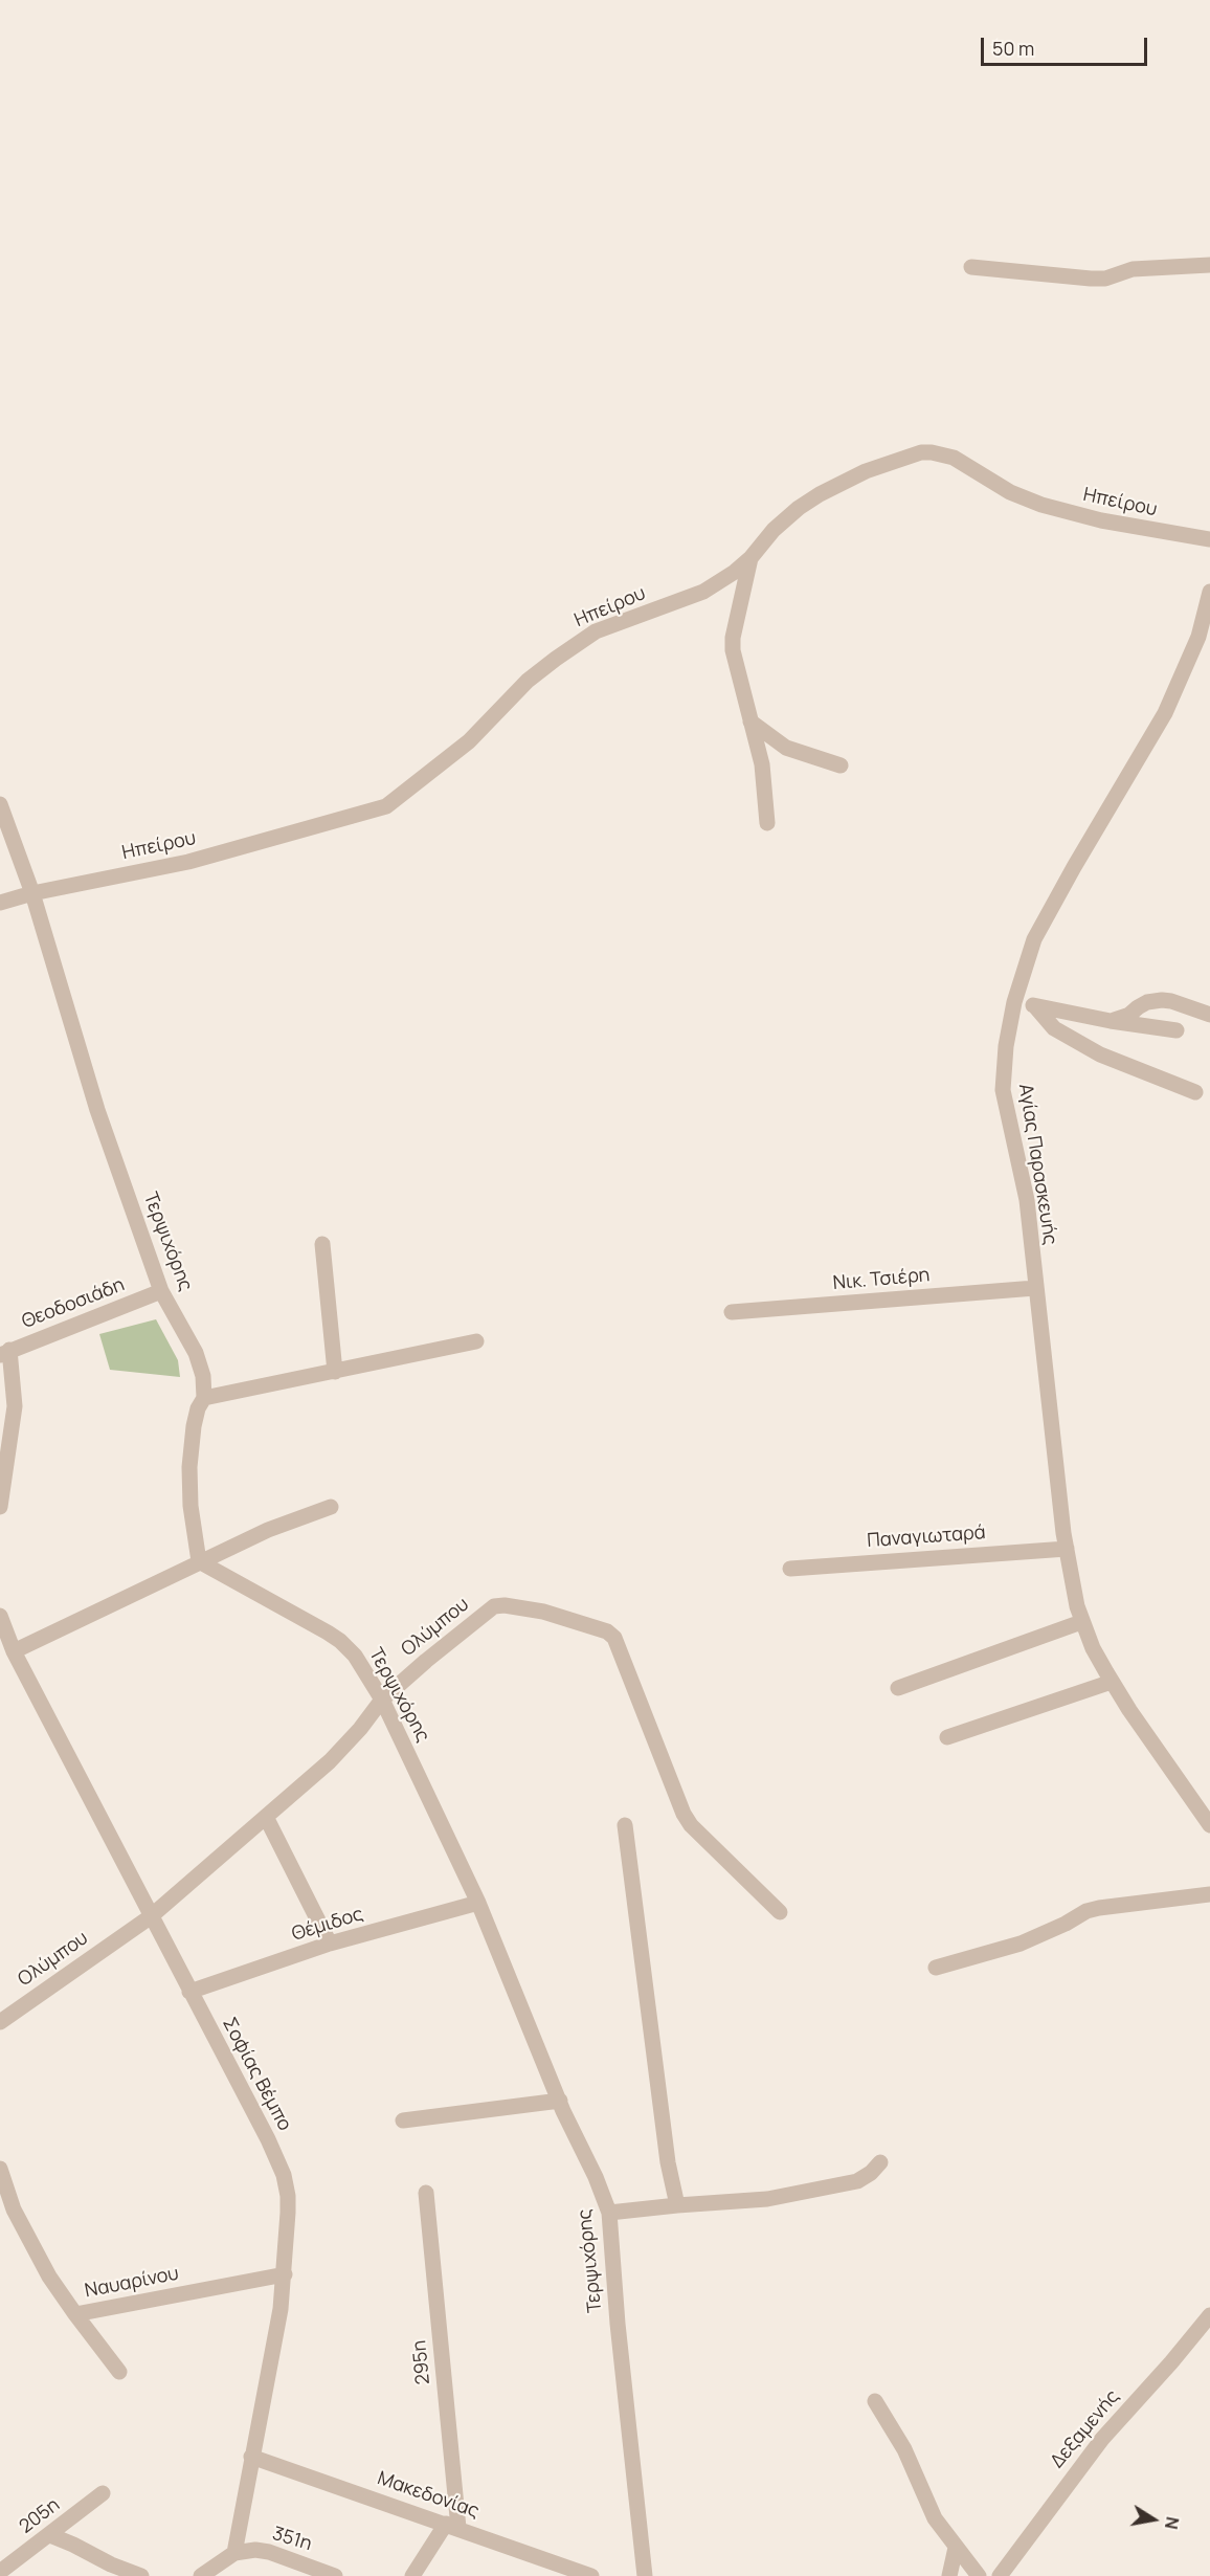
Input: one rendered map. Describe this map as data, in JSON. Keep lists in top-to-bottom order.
{
  "streets": {
    "street": [
      "Ηπείρου",
      "Αγίας Παρασκευής",
      "Τερψιχόρης",
      "Νικ. Τσιέρη",
      "Θεοδοσιάδη",
      "Παναγιωταρά",
      "Ολύμπου",
      "Θέμιδος",
      "Σοφίας Βέμπο",
      "Ναυαρίνου",
      "295η",
      "Δεξαμενής",
      "Μακεδονίας",
      "205η",
      "351η"
    ]
  },
  "crossings": [
    ["Ηπείρου", "Τερψιχόρης"],
    ["Αγίας Παρασκευής", "Νικ. Τσιέρη"],
    ["Αγίας Παρασκευής", "Παναγιωταρά"],
    ["Τερψιχόρης", "Θεοδοσιάδη"],
    ["Τερψιχόρης", "Ολύμπου"],
    ["Τερψιχόρης", "Θέμιδος"],
    ["Ολύμπου", "Σοφίας Βέμπο"],
    ["Θέμιδος", "Σοφίας Βέμπο"],
    ["Σοφίας Βέμπο", "Ναυαρίνου"],
    ["Σοφίας Βέμπο", "Μακεδονίας"],
    ["Σοφίας Βέμπο", "351η"],
    ["295η", "Μακεδονίας"]
  ],
  "scale_bar": "50 m",
  "north": "right"
}
